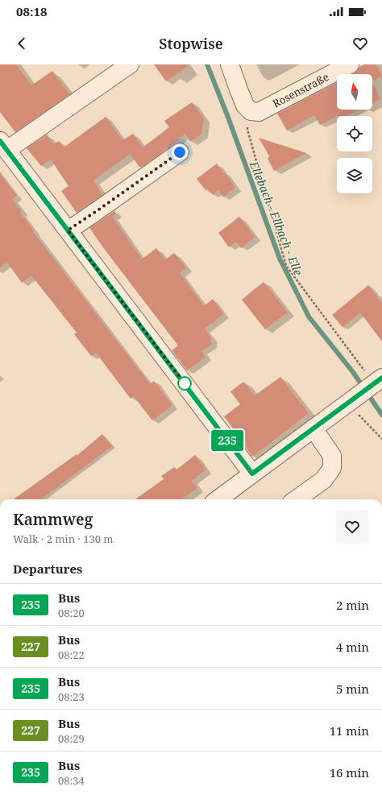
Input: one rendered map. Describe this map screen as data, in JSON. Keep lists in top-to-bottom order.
{
  "streets": {
    "street": ["Rosenstraße"]
  },
  "water": ["Ellebach - Ellbach - Elle"],
  "lines": ["bus line 235"],
  "north": "top",
  "page": {
    "status": "08:18",
    "header": "Stopwise",
    "on_map": "235",
    "heading": [
      ["Kammweg", "Walk · 2 min · 130 m"],
      "Departures"
    ],
    "list": [
      {
        "mark": "235",
        "name": "Bus",
        "note": "08:20",
        "value": "2 min"
      },
      {
        "mark": "227",
        "name": "Bus",
        "note": "08:22",
        "value": "4 min"
      },
      {
        "mark": "235",
        "name": "Bus",
        "note": "08:23",
        "value": "5 min"
      },
      {
        "mark": "227",
        "name": "Bus",
        "note": "08:29",
        "value": "11 min"
      },
      {
        "mark": "235",
        "name": "Bus",
        "note": "08:34",
        "value": "16 min"
      }
    ]
  }
}
